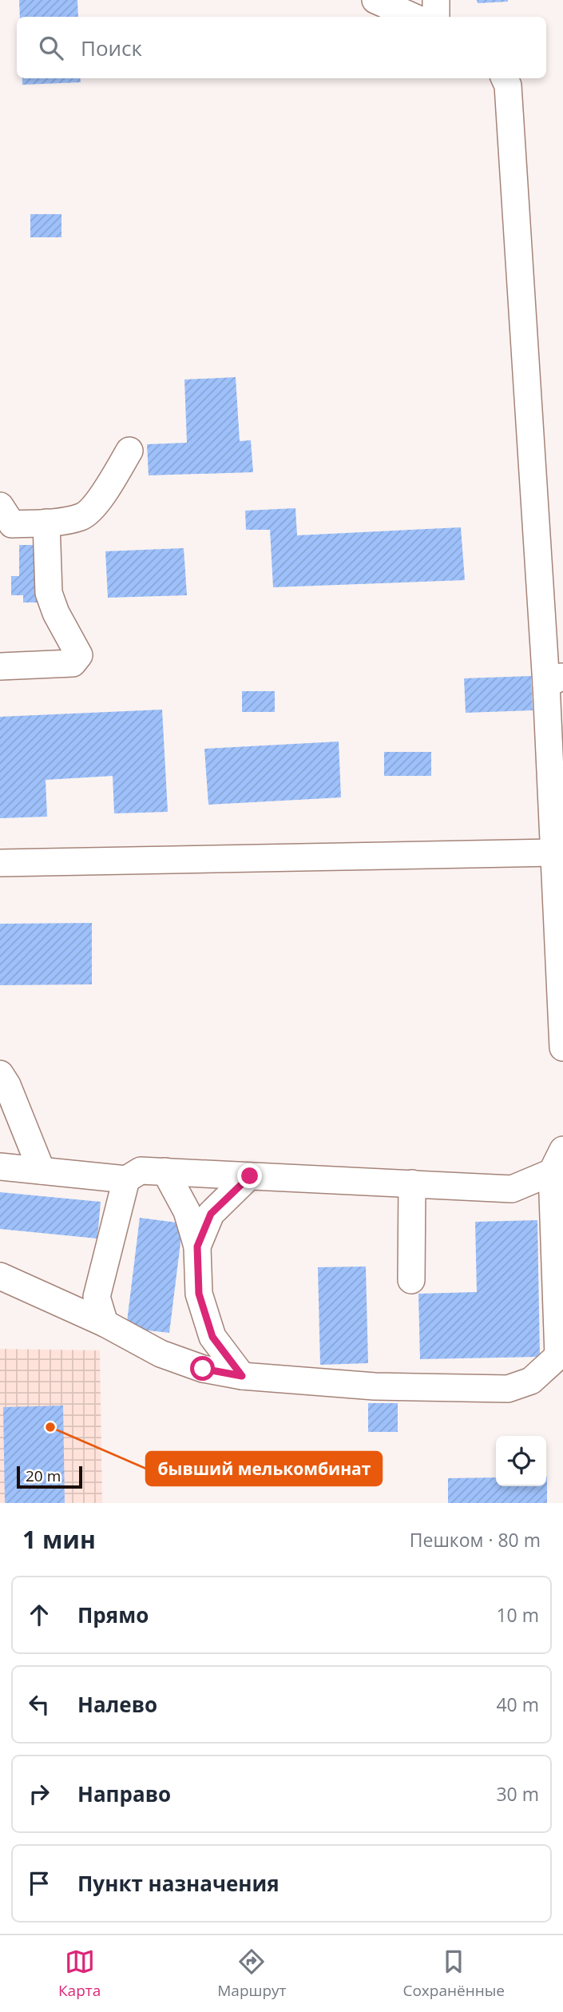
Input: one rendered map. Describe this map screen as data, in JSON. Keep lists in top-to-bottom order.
{
  "places": ["бывший мелькомбинат"],
  "scale_bar": "20 m",
  "page": {
    "search": "Поиск",
    "scale": "20 m",
    "heading": ["1 мин", "Пешком · 80 m"],
    "list": [
      ["Прямо", "10 m"],
      ["Налево", "40 m"],
      ["Направо", "30 m"],
      "Пункт назначения"
    ],
    "nav": ["Карта", "Маршрут", "Сохранённые"]
  }
}
